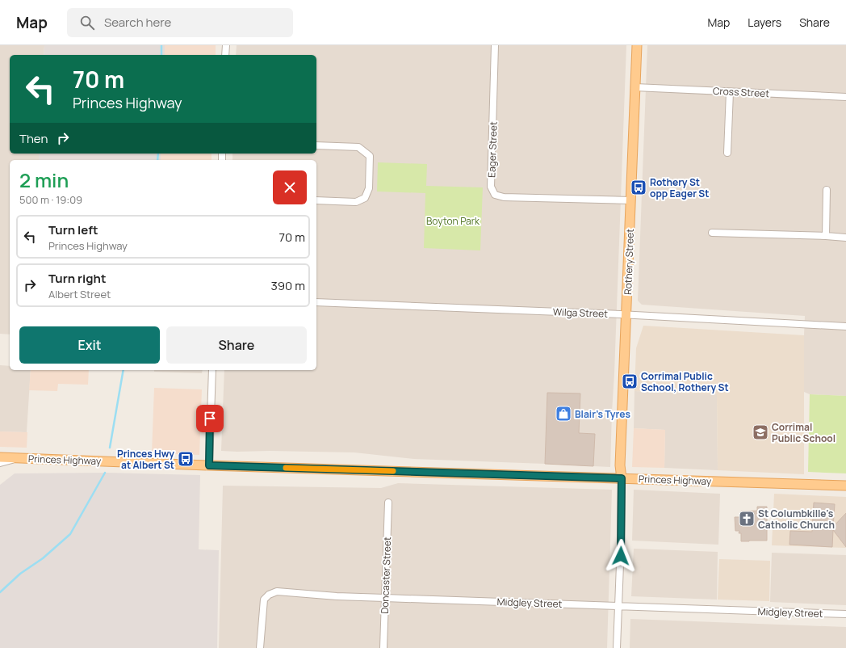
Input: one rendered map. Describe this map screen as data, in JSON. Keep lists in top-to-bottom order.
{
  "streets": {
    "main road": ["Rothery Street", "Princes Highway"],
    "street": [
      "Cross Street",
      "Eager Street",
      "Wilga Street",
      "Doncaster Street",
      "Midgley Street"
    ]
  },
  "crossings": [
    ["Cross Street", "Rothery Street"],
    ["Eager Street", "Rothery Street"],
    ["Rothery Street", "Wilga Street"],
    ["Rothery Street", "Princes Highway"],
    ["Doncaster Street", "Midgley Street"]
  ],
  "parks": ["Boyton Park"],
  "places": {
    "bus stop": ["Rothery St opp Eager St", "Corrimal Public School, Rothery St", "Princes Hwy at Albert St"],
    "shop": ["Blair's Tyres"],
    "school or university": ["Corrimal Public School"],
    "church": ["St Columbkille's Catholic Church"]
  },
  "page": {
    "header": "Map",
    "search": "Search here",
    "nav": ["Map", "Layers", "Share"],
    "turn": ["70 m", "Princes Highway"],
    "then": "Then",
    "heading": ["2 min", "500 m · 19:09"],
    "list": [
      {
        "name": "Turn left",
        "note": "Princes Highway",
        "value": "70 m"
      },
      {
        "name": "Turn right",
        "note": "Albert Street",
        "value": "390 m"
      }
    ],
    "buttons": ["Exit", "Share"]
  }
}
